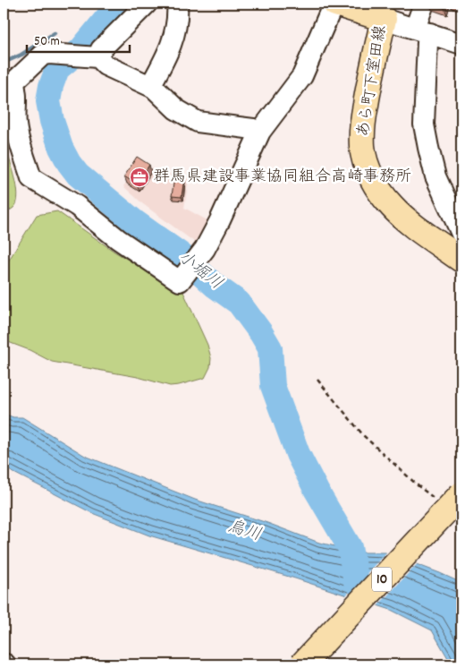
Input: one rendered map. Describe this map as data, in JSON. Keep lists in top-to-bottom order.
{
  "streets": {
    "main road": ["あら町下室田線", "10"]
  },
  "water": ["小堀川", "烏川"],
  "places": {
    "office": ["群馬県建設事業協同組合高崎事務所"]
  },
  "scale_bar": "50 m"
}
